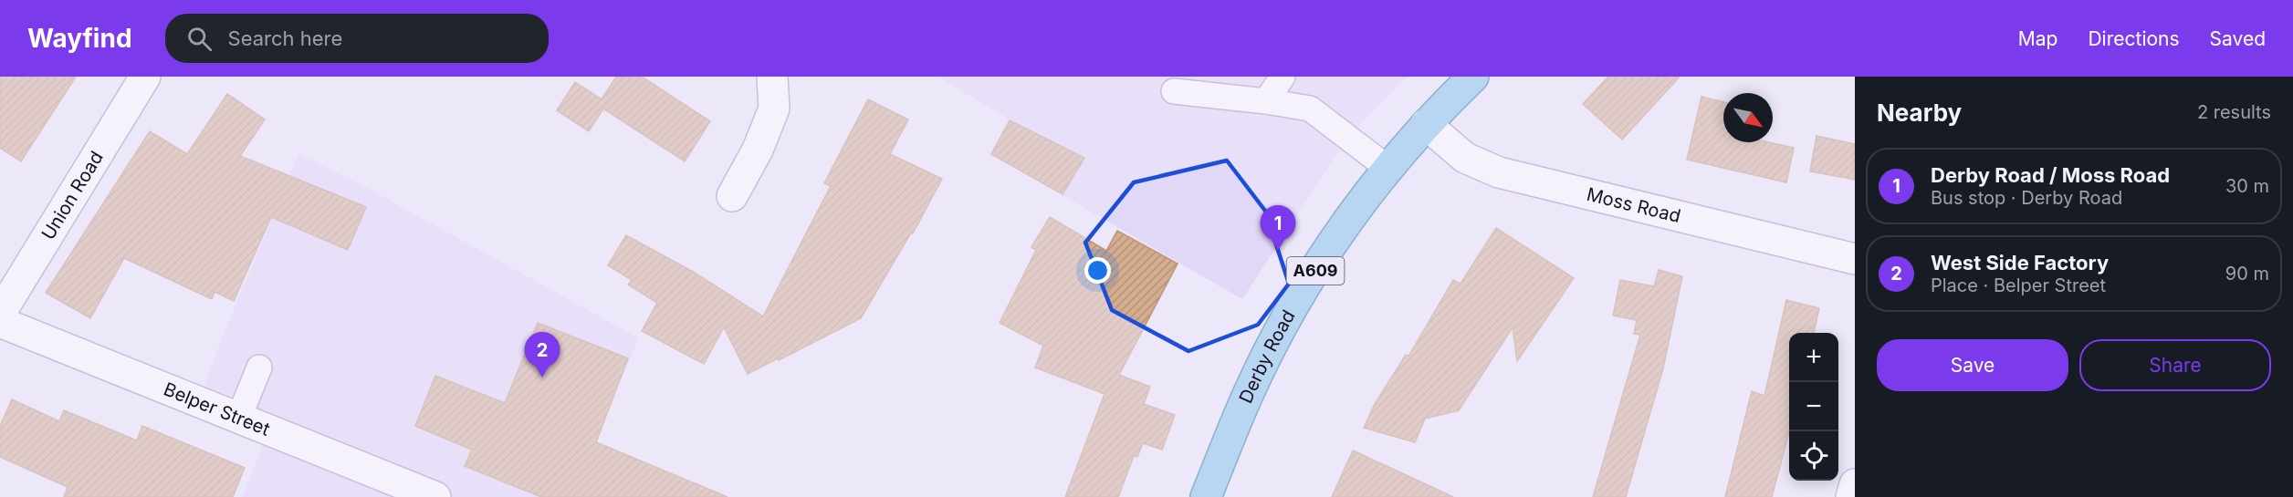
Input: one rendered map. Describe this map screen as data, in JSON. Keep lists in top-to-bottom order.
{
  "streets": {
    "main road": ["A609", "Derby Road"],
    "street": ["Union Road", "Moss Road", "Belper Street"]
  },
  "crossings": [
    ["Moss Road", "Derby Road"]
  ],
  "north": "bottom right",
  "page": {
    "header": "Wayfind",
    "search": "Search here",
    "nav": ["Map", "Directions", "Saved"],
    "heading": ["Nearby", "2 results"],
    "list": [
      {
        "mark": "1",
        "name": "Derby Road / Moss Road",
        "note": "Bus stop · Derby Road",
        "value": "30 m"
      },
      {
        "mark": "2",
        "name": "West Side Factory",
        "note": "Place · Belper Street",
        "value": "90 m"
      }
    ],
    "pins": ["1", "2"],
    "buttons": ["Save", "Share"],
    "map_buttons": ["+", "−"]
  }
}
